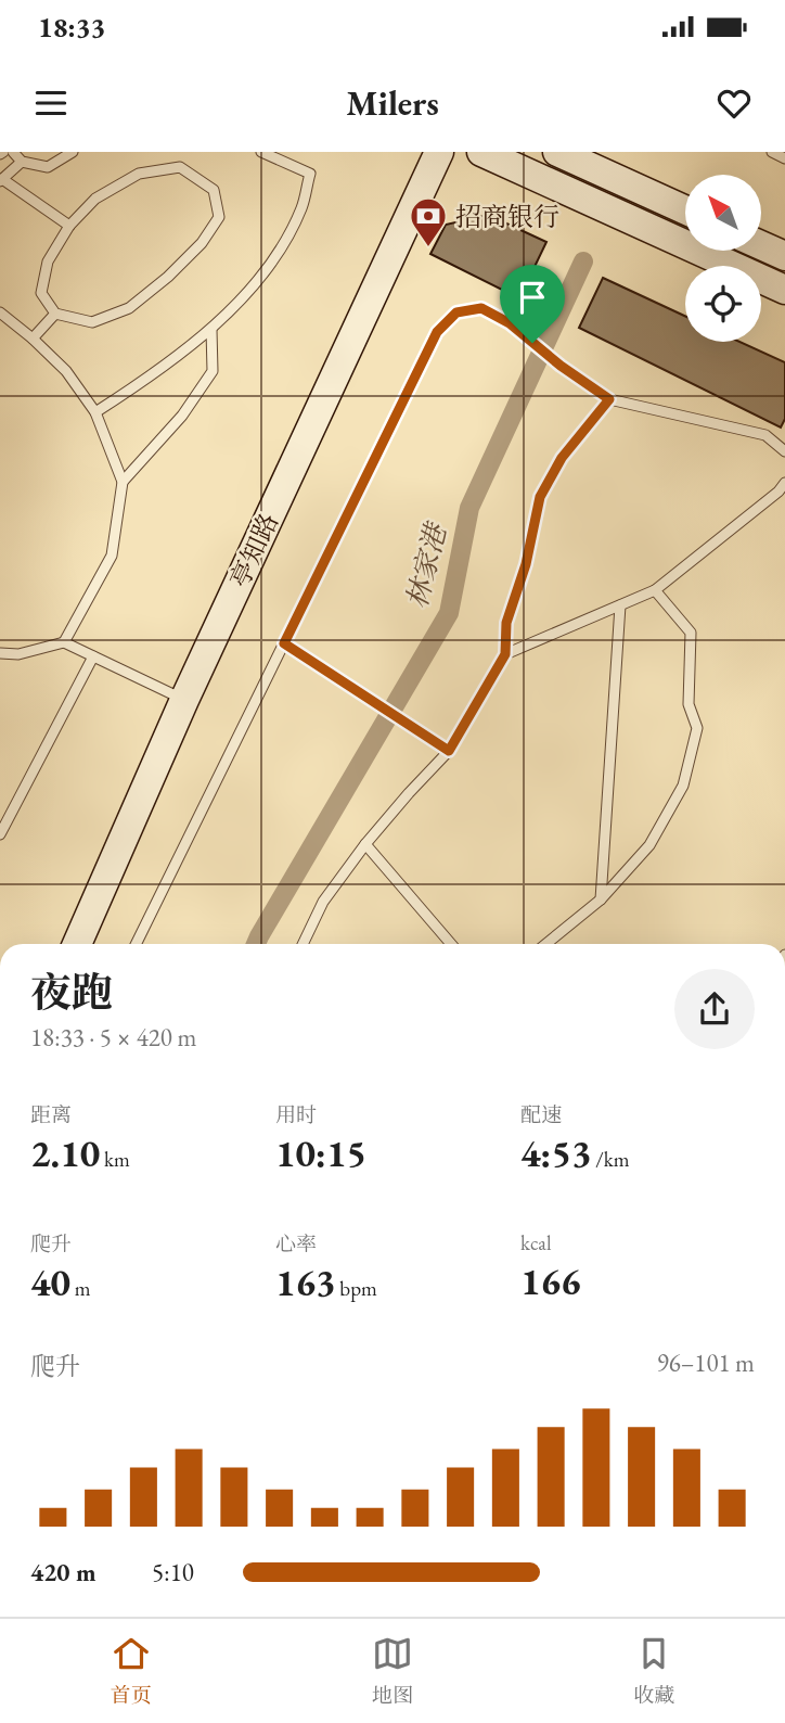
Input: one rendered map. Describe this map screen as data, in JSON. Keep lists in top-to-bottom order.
{
  "streets": {
    "street": ["亭知路"]
  },
  "water": ["林家港"],
  "places": {
    "bank": ["招商银行"]
  },
  "north": "top left",
  "page": {
    "status": "18:33",
    "header": "Milers",
    "heading": ["夜跑", "18:33 · 5 × 420 m"],
    "stats": [
      ["距离", "2.10 km"],
      ["用时", "10:15"],
      ["配速", "4:53 /km"],
      ["爬升", "40 m"],
      ["心率", "163 bpm"],
      ["kcal", "166"]
    ],
    "chart": ["爬升", "96–101 m"],
    "list": [
      {
        "name": "420 m",
        "note": "5:10"
      }
    ],
    "tabs": ["首页", "地图", "收藏"]
  }
}
